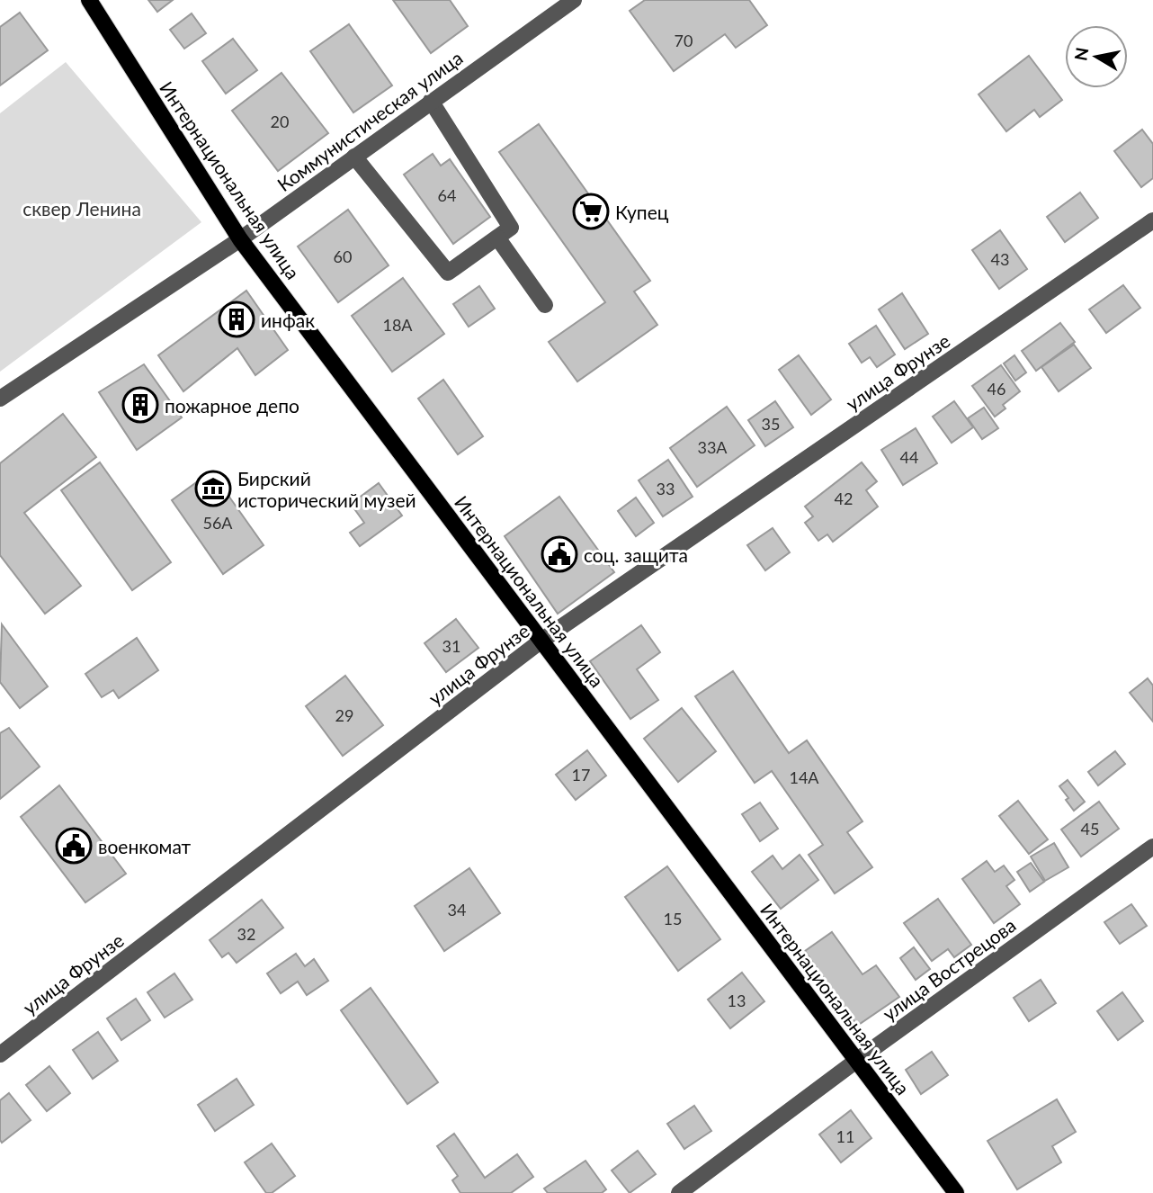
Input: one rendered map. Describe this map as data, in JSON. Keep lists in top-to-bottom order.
{
  "streets": {
    "main road": ["Интернациональная улица"],
    "street": ["Коммунистическая улица", "улица Фрунзе", "улица Вострецова"]
  },
  "crossings": [
    ["Коммунистическая улица", "Интернациональная улица"],
    ["Интернациональная улица", "улица Фрунзе"],
    ["Интернациональная улица", "улица Вострецова"]
  ],
  "parks": ["сквер Ленина"],
  "places": {
    "supermarket": ["Купец"],
    "building": ["инфак", "пожарное депо"],
    "museum": ["Бирский исторический музей"],
    "public building": ["соц. защита", "военкомат"]
  },
  "house_numbers": [
    "70",
    "20",
    "64",
    "60",
    "43",
    "18А",
    "46",
    "35",
    "33А",
    "44",
    "33",
    "42",
    "56А",
    "31",
    "29",
    "17",
    "14А",
    "45",
    "34",
    "15",
    "32",
    "13",
    "11"
  ],
  "north": "left"
}
